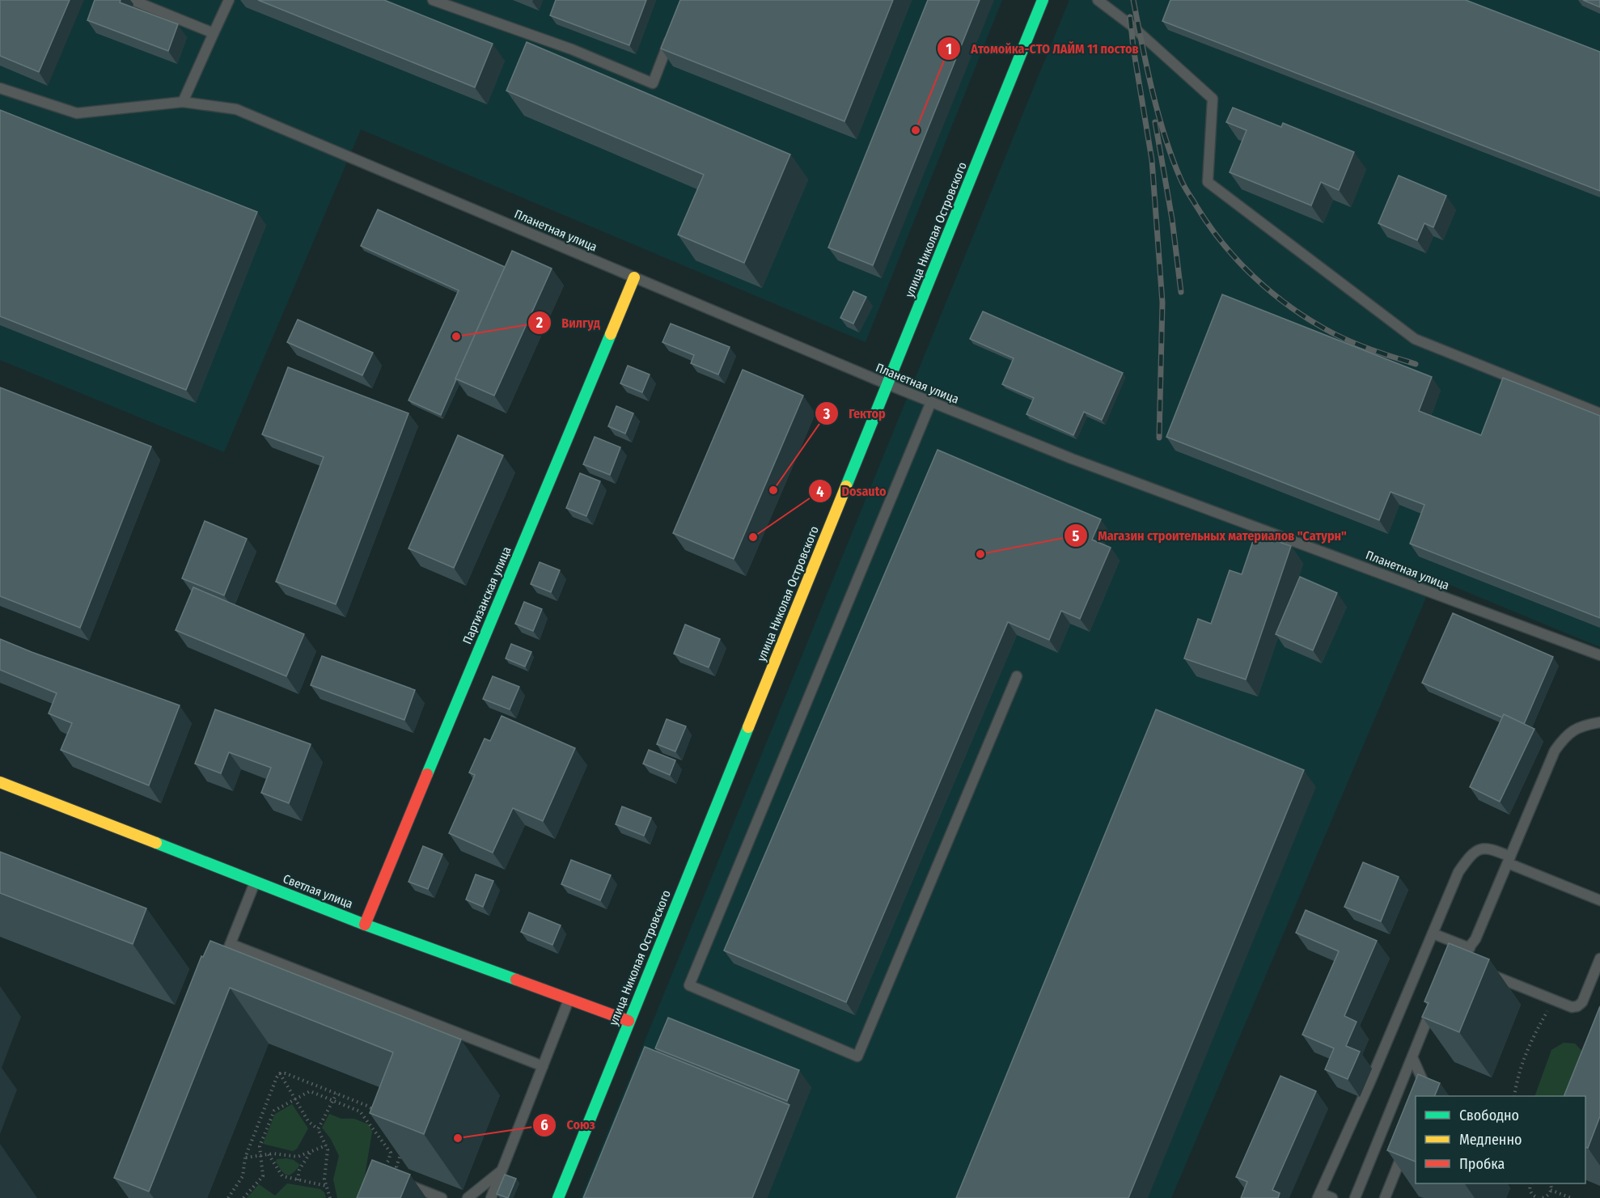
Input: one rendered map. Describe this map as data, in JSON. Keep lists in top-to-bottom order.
{
  "streets": {
    "street": ["улица Николая Островского", "Партизанская улица", "Светлая улица"],
    "lane": ["Планетная улица"]
  },
  "crossings": [
    ["улица Николая Островского", "Планетная улица"],
    ["улица Николая Островского", "Светлая улица"],
    ["Планетная улица", "Партизанская улица"],
    ["Партизанская улица", "Светлая улица"]
  ],
  "places": [
    "Атомойка-СТО ЛАЙМ 11 постов",
    "Вилгуд",
    "Гектор",
    "Dosauto",
    "Магазин строительных материалов \"Сатурн\"",
    "Союз"
  ],
  "legend": ["Свободно", "Медленно", "Пробка"]
}
